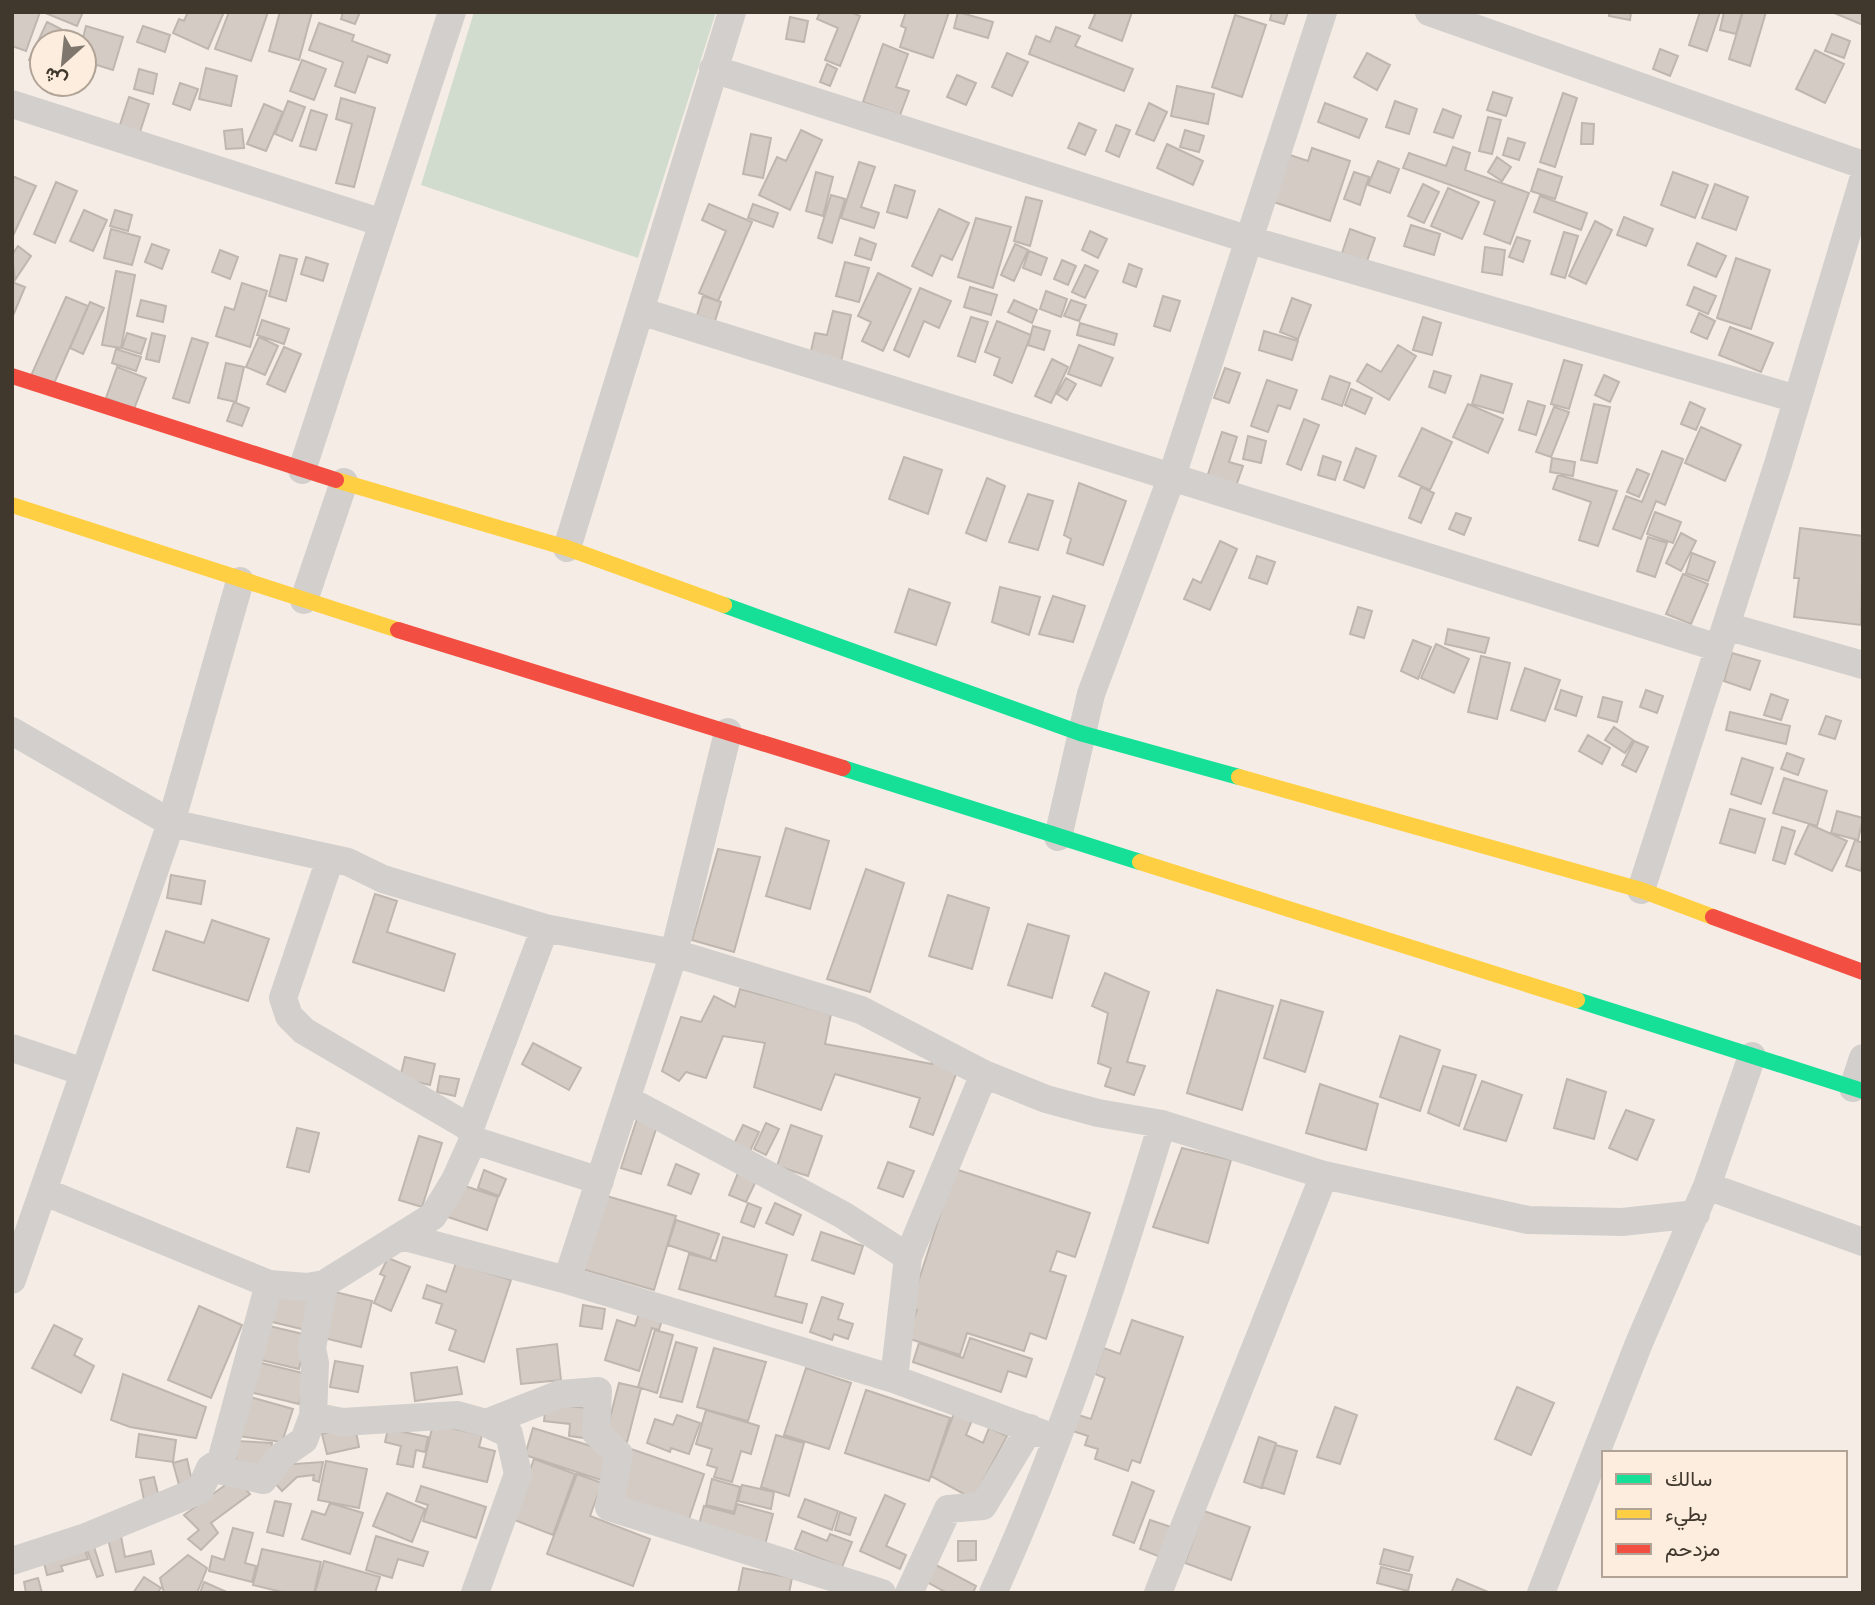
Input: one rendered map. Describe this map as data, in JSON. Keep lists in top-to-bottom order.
{
  "legend": ["سالك", "بطيء", "مزدحم"],
  "north": "bottom left"
}
